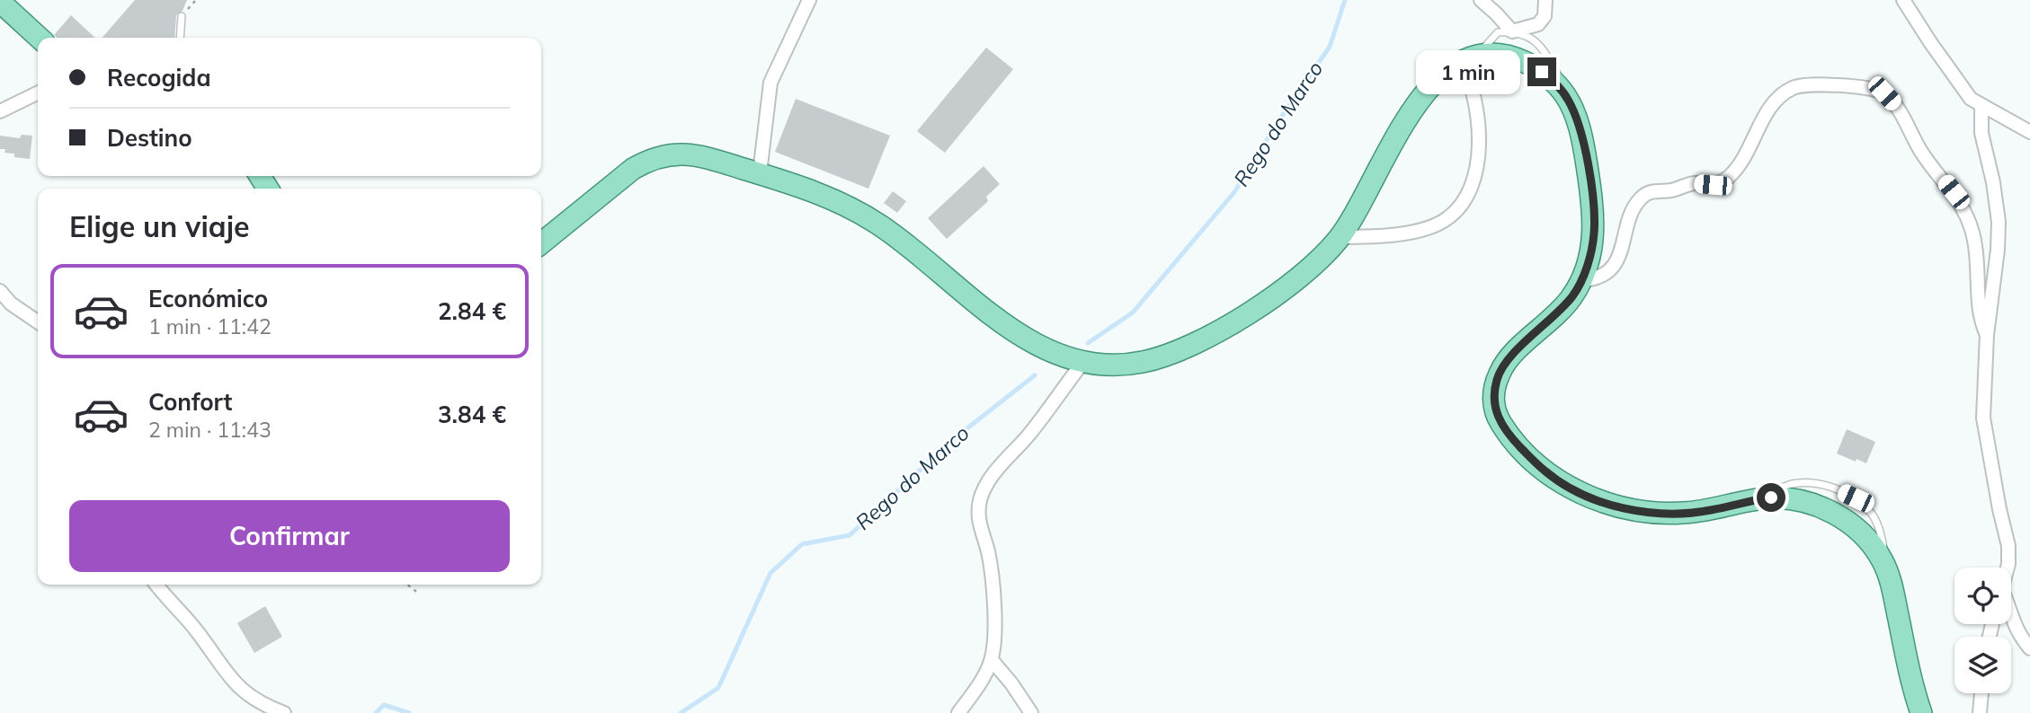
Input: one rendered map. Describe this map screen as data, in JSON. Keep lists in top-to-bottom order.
{
  "water": ["Rego do Marco"],
  "page": {
    "banner": ["Recogida", "Destino"],
    "bubble": "1 min",
    "heading": "Elige un viaje",
    "list": [
      {
        "name": "Económico",
        "note": "1 min · 11:42",
        "value": "2.84 €"
      },
      {
        "name": "Confort",
        "note": "2 min · 11:43",
        "value": "3.84 €"
      }
    ],
    "buttons": "Confirmar"
  }
}
